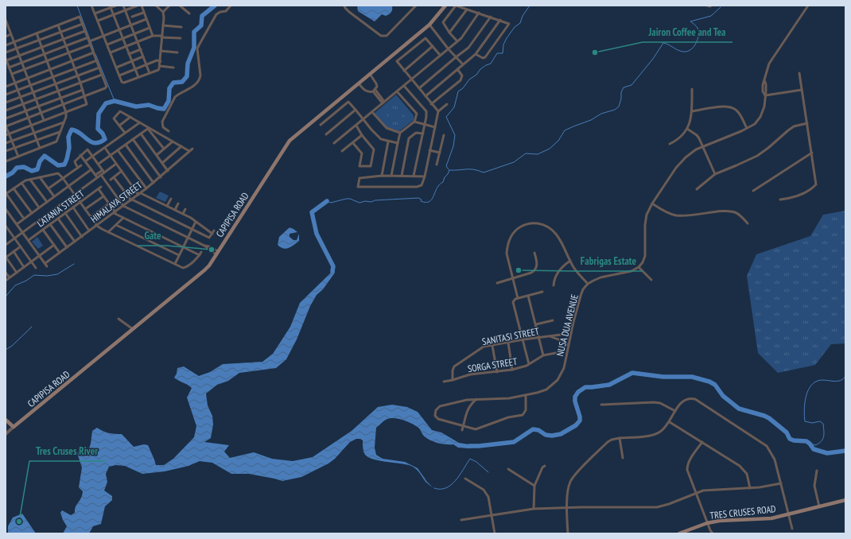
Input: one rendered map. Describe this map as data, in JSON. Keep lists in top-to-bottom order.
{
  "streets": {
    "main road": ["CAPIPISA ROAD", "TRES CRUSES ROAD"],
    "street": [
      "HIMALAYA STREET",
      "LATANIA STREET",
      "NUSA DUA AVENUE",
      "SANITASI STREET",
      "SORGA STREET"
    ]
  },
  "crossings": [
    ["NUSA DUA AVENUE", "SANITASI STREET"],
    ["SANITASI STREET", "SORGA STREET"]
  ],
  "places": [
    "Jairon Coffee and Tea",
    "Gate",
    "Fabrigas Estate",
    "Tres Cruses River"
  ]
}
